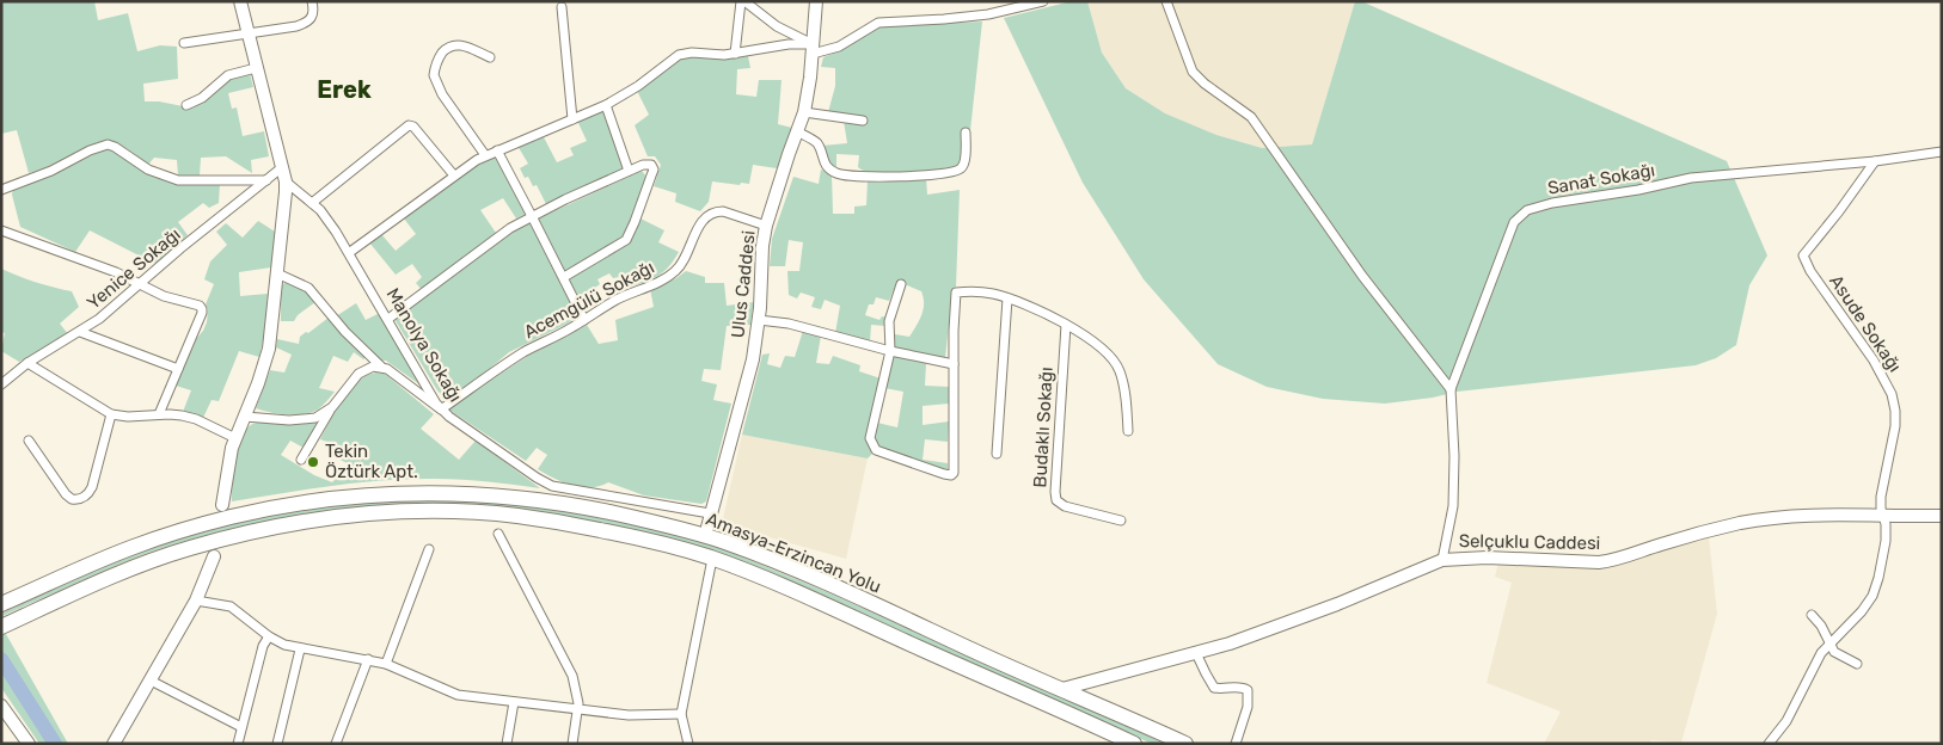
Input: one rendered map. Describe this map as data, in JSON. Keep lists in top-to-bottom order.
{
  "streets": {
    "highway": ["Amasya-Erzincan Yolu"],
    "street": [
      "Sanat Sokağı",
      "Yenice Sokağı",
      "Ulus Caddesi",
      "Acemgülü Sokağı",
      "Asude Sokağı",
      "Manolya Sokağı",
      "Budaklı Sokağı",
      "Selçuklu Caddesi"
    ]
  },
  "crossings": [
    ["Sanat Sokağı", "Asude Sokağı"],
    ["Sanat Sokağı", "Selçuklu Caddesi"],
    ["Ulus Caddesi", "Acemgülü Sokağı"],
    ["Ulus Caddesi", "Manolya Sokağı"],
    ["Ulus Caddesi", "Amasya-Erzincan Yolu"],
    ["Acemgülü Sokağı", "Manolya Sokağı"],
    ["Asude Sokağı", "Selçuklu Caddesi"],
    ["Selçuklu Caddesi", "Amasya-Erzincan Yolu"]
  ],
  "districts": ["Erek"],
  "places": ["Tekin Öztürk Apt."]
}
